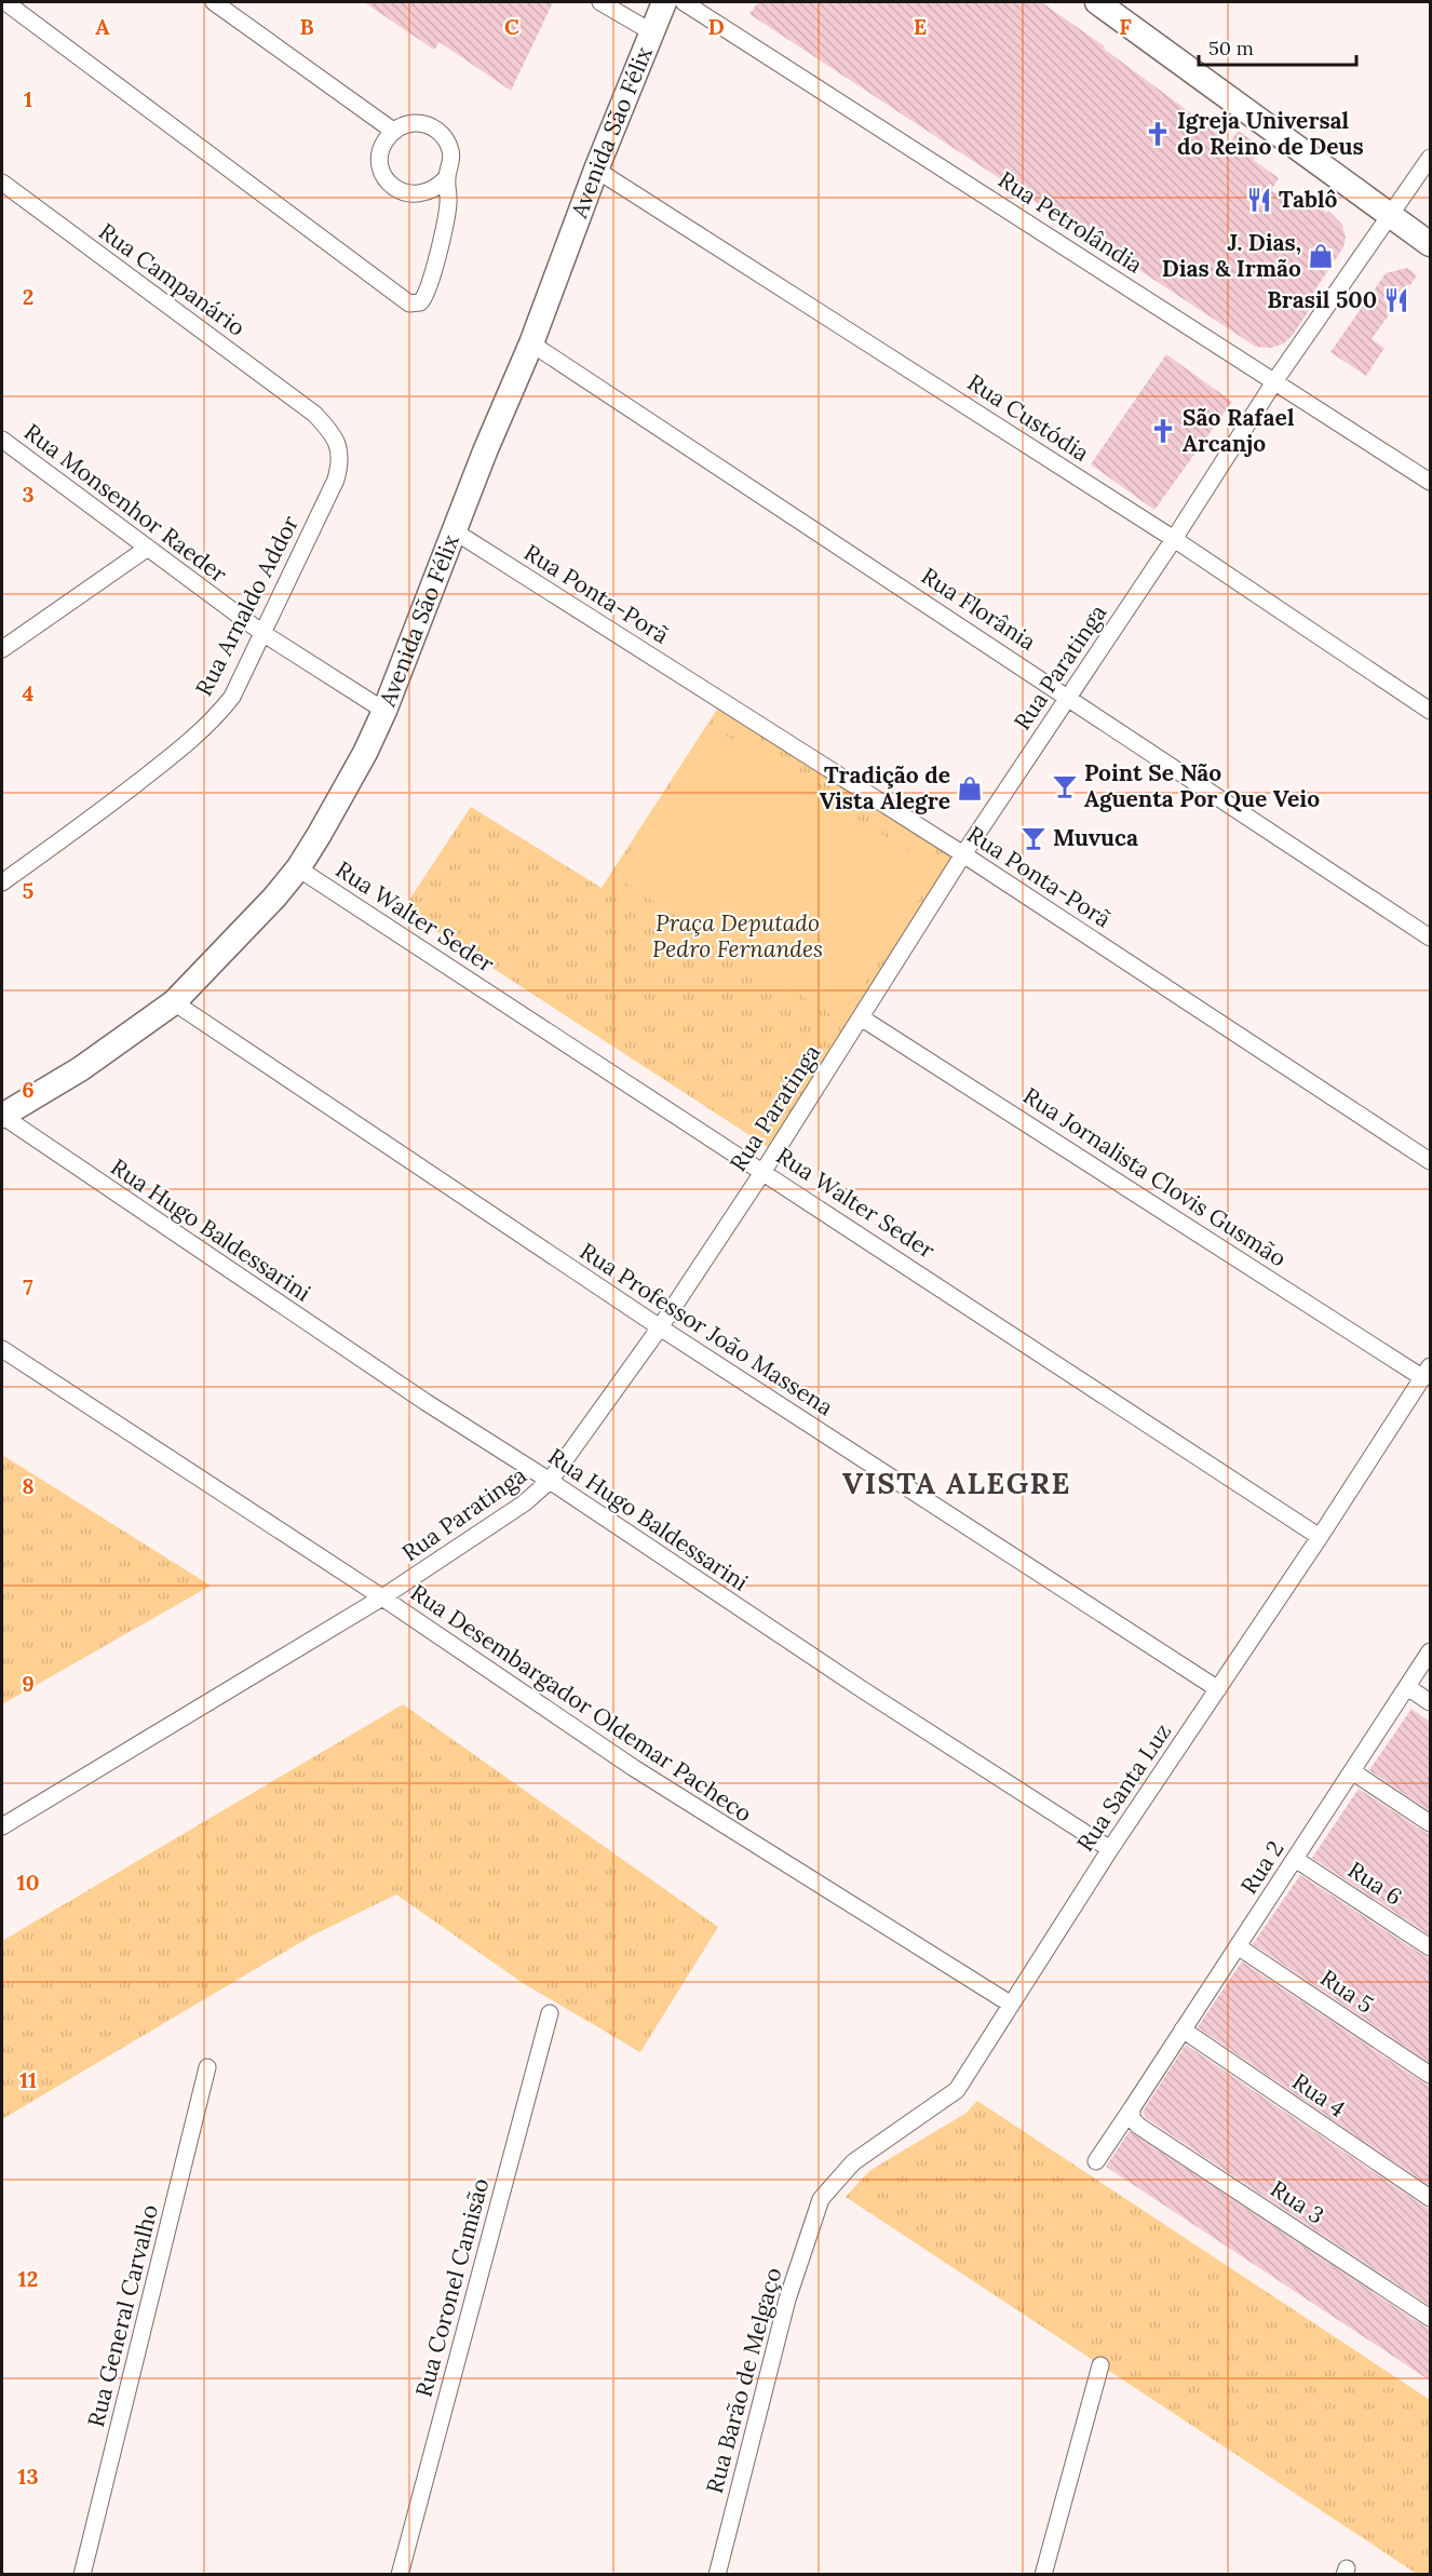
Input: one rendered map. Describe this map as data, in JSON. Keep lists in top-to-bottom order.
{
  "streets": {
    "street": [
      "Avenida São Félix",
      "Rua Petrolândia",
      "Rua Campanário",
      "Rua Custódia",
      "Rua Monsenhor Raeder",
      "Rua Ponta-Porã",
      "Rua Arnaldo Addor",
      "Rua Florânia",
      "Rua Paratinga",
      "Rua Walter Seder",
      "Rua Jornalista Clovis Gusmão",
      "Rua Hugo Baldessarini",
      "Rua Professor João Massena",
      "Rua Desembargador Oldemar Pacheco",
      "Rua Santa Luz",
      "Rua 2",
      "Rua 6",
      "Rua 5",
      "Rua 4",
      "Rua 3",
      "Rua Coronel Camisão",
      "Rua General Carvalho",
      "Rua Barão de Melgaço"
    ]
  },
  "crossings": [
    ["Avenida São Félix", "Rua Custódia"],
    ["Avenida São Félix", "Rua Monsenhor Raeder"],
    ["Avenida São Félix", "Rua Ponta-Porã"],
    ["Avenida São Félix", "Rua Florânia"],
    ["Avenida São Félix", "Rua Walter Seder"],
    ["Avenida São Félix", "Rua Hugo Baldessarini"],
    ["Avenida São Félix", "Rua Professor João Massena"],
    ["Rua Petrolândia", "Rua Paratinga"],
    ["Rua Campanário", "Rua Arnaldo Addor"],
    ["Rua Custódia", "Rua Paratinga"],
    ["Rua Monsenhor Raeder", "Rua Arnaldo Addor"],
    ["Rua Ponta-Porã", "Rua Paratinga"],
    ["Rua Florânia", "Rua Paratinga"],
    ["Rua Paratinga", "Rua Walter Seder"],
    ["Rua Paratinga", "Rua Jornalista Clovis Gusmão"],
    ["Rua Paratinga", "Rua Hugo Baldessarini"],
    ["Rua Paratinga", "Rua Professor João Massena"],
    ["Rua Paratinga", "Rua Desembargador Oldemar Pacheco"],
    ["Rua Walter Seder", "Rua Santa Luz"],
    ["Rua Jornalista Clovis Gusmão", "Rua Santa Luz"],
    ["Rua Hugo Baldessarini", "Rua Santa Luz"],
    ["Rua Professor João Massena", "Rua Santa Luz"],
    ["Rua Desembargador Oldemar Pacheco", "Rua Santa Luz"],
    ["Rua Santa Luz", "Rua Barão de Melgaço"],
    ["Rua 2", "Rua 6"],
    ["Rua 2", "Rua 5"],
    ["Rua 2", "Rua 4"],
    ["Rua 2", "Rua 3"]
  ],
  "districts": ["VISTA ALEGRE"],
  "parks": ["Praça Deputado Pedro Fernandes"],
  "places": {
    "church": ["Igreja Universal do Reino de Deus", "São Rafael Arcanjo"],
    "restaurant": ["Tablô", "Brasil 500"],
    "shop": ["J. Dias, Dias & Irmão", "Tradição de Vista Alegre"],
    "bar": ["Point Se Não Aguenta Por Que Veio", "Muvuca"]
  },
  "scale_bar": "50 m",
  "grid": {
    "columns": [
      "A",
      "B",
      "C",
      "D",
      "E",
      "F"
    ],
    "rows": [
      "1",
      "2",
      "3",
      "4",
      "5",
      "6",
      "7",
      "8",
      "9",
      "10",
      "11",
      "12",
      "13"
    ]
  }
}
